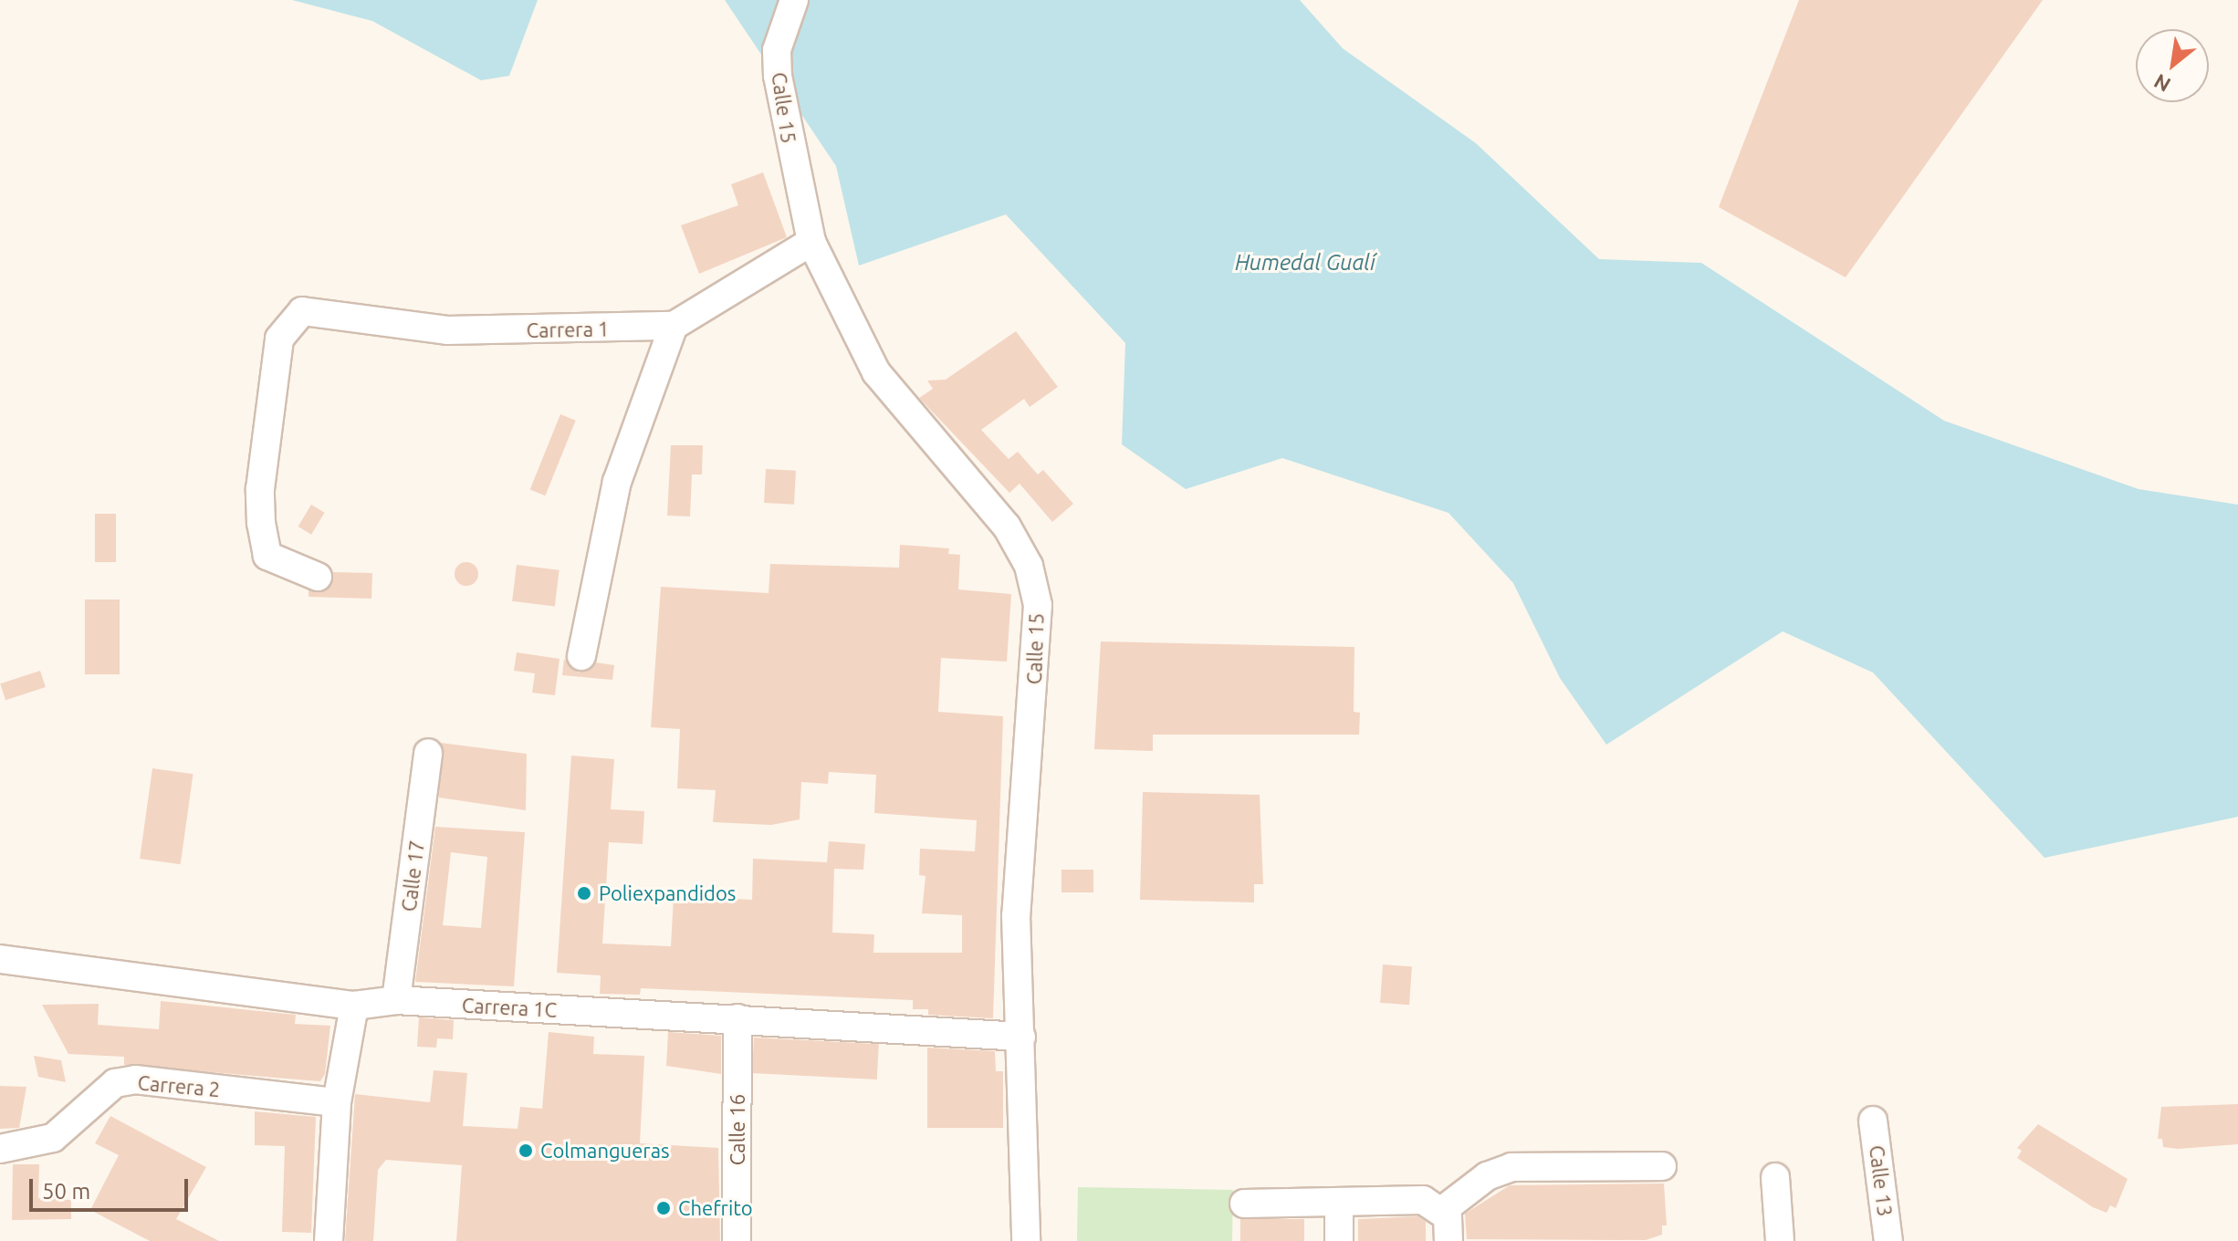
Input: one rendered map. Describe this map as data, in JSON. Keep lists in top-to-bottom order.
{
  "streets": {
    "street": [
      "Calle 15",
      "Carrera 1",
      "Calle 17",
      "Carrera 1C",
      "Carrera 2",
      "Calle 16",
      "Calle 13"
    ]
  },
  "crossings": [
    ["Calle 15", "Carrera 1C"],
    ["Calle 17", "Carrera 1C"],
    ["Carrera 1C", "Calle 16"]
  ],
  "water": ["Humedal Gualí"],
  "places": ["Poliexpandidos", "Colmangueras", "Chefrito"],
  "scale_bar": "50 m",
  "north": "bottom left"
}
